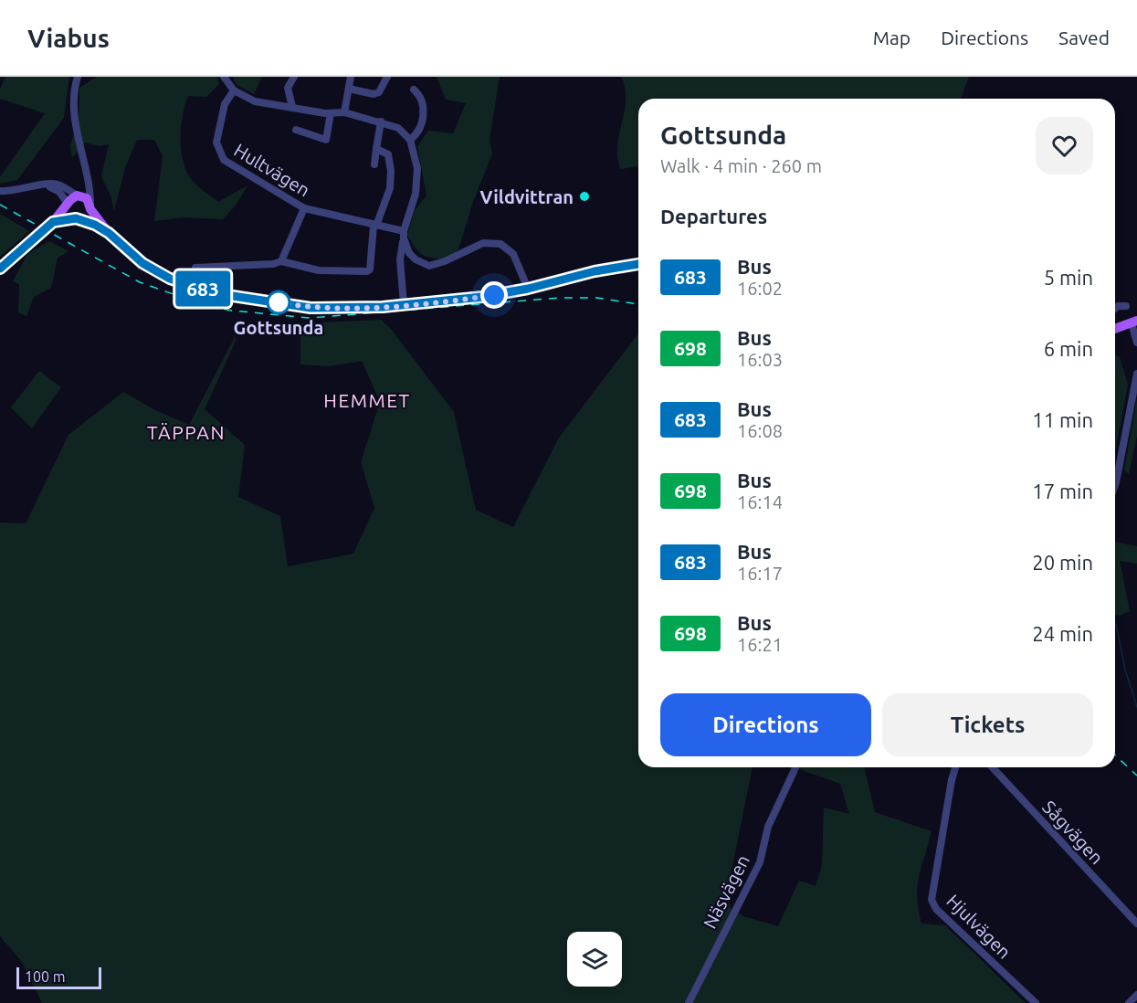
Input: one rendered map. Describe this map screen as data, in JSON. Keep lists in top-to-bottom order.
{
  "streets": {
    "street": [
      "Hultvägen",
      "Sågvägen",
      "Näsvägen",
      "Hjulvägen"
    ]
  },
  "districts": ["HEMMET", "TÄPPAN"],
  "places": ["Vildvittran", "Gottsunda"],
  "lines": ["bus line 683"],
  "scale_bar": "100 m",
  "page": {
    "header": "Viabus",
    "nav": ["Map", "Directions", "Saved"],
    "on_map": "683",
    "heading": [
      ["Gottsunda", "Walk · 4 min · 260 m"],
      "Departures"
    ],
    "list": [
      {
        "mark": "683",
        "name": "Bus",
        "note": "16:02",
        "value": "5 min"
      },
      {
        "mark": "698",
        "name": "Bus",
        "note": "16:03",
        "value": "6 min"
      },
      {
        "mark": "683",
        "name": "Bus",
        "note": "16:08",
        "value": "11 min"
      },
      {
        "mark": "698",
        "name": "Bus",
        "note": "16:14",
        "value": "17 min"
      },
      {
        "mark": "683",
        "name": "Bus",
        "note": "16:17",
        "value": "20 min"
      },
      {
        "mark": "698",
        "name": "Bus",
        "note": "16:21",
        "value": "24 min"
      }
    ],
    "buttons": ["Directions", "Tickets"],
    "scale": "100 m"
  }
}
